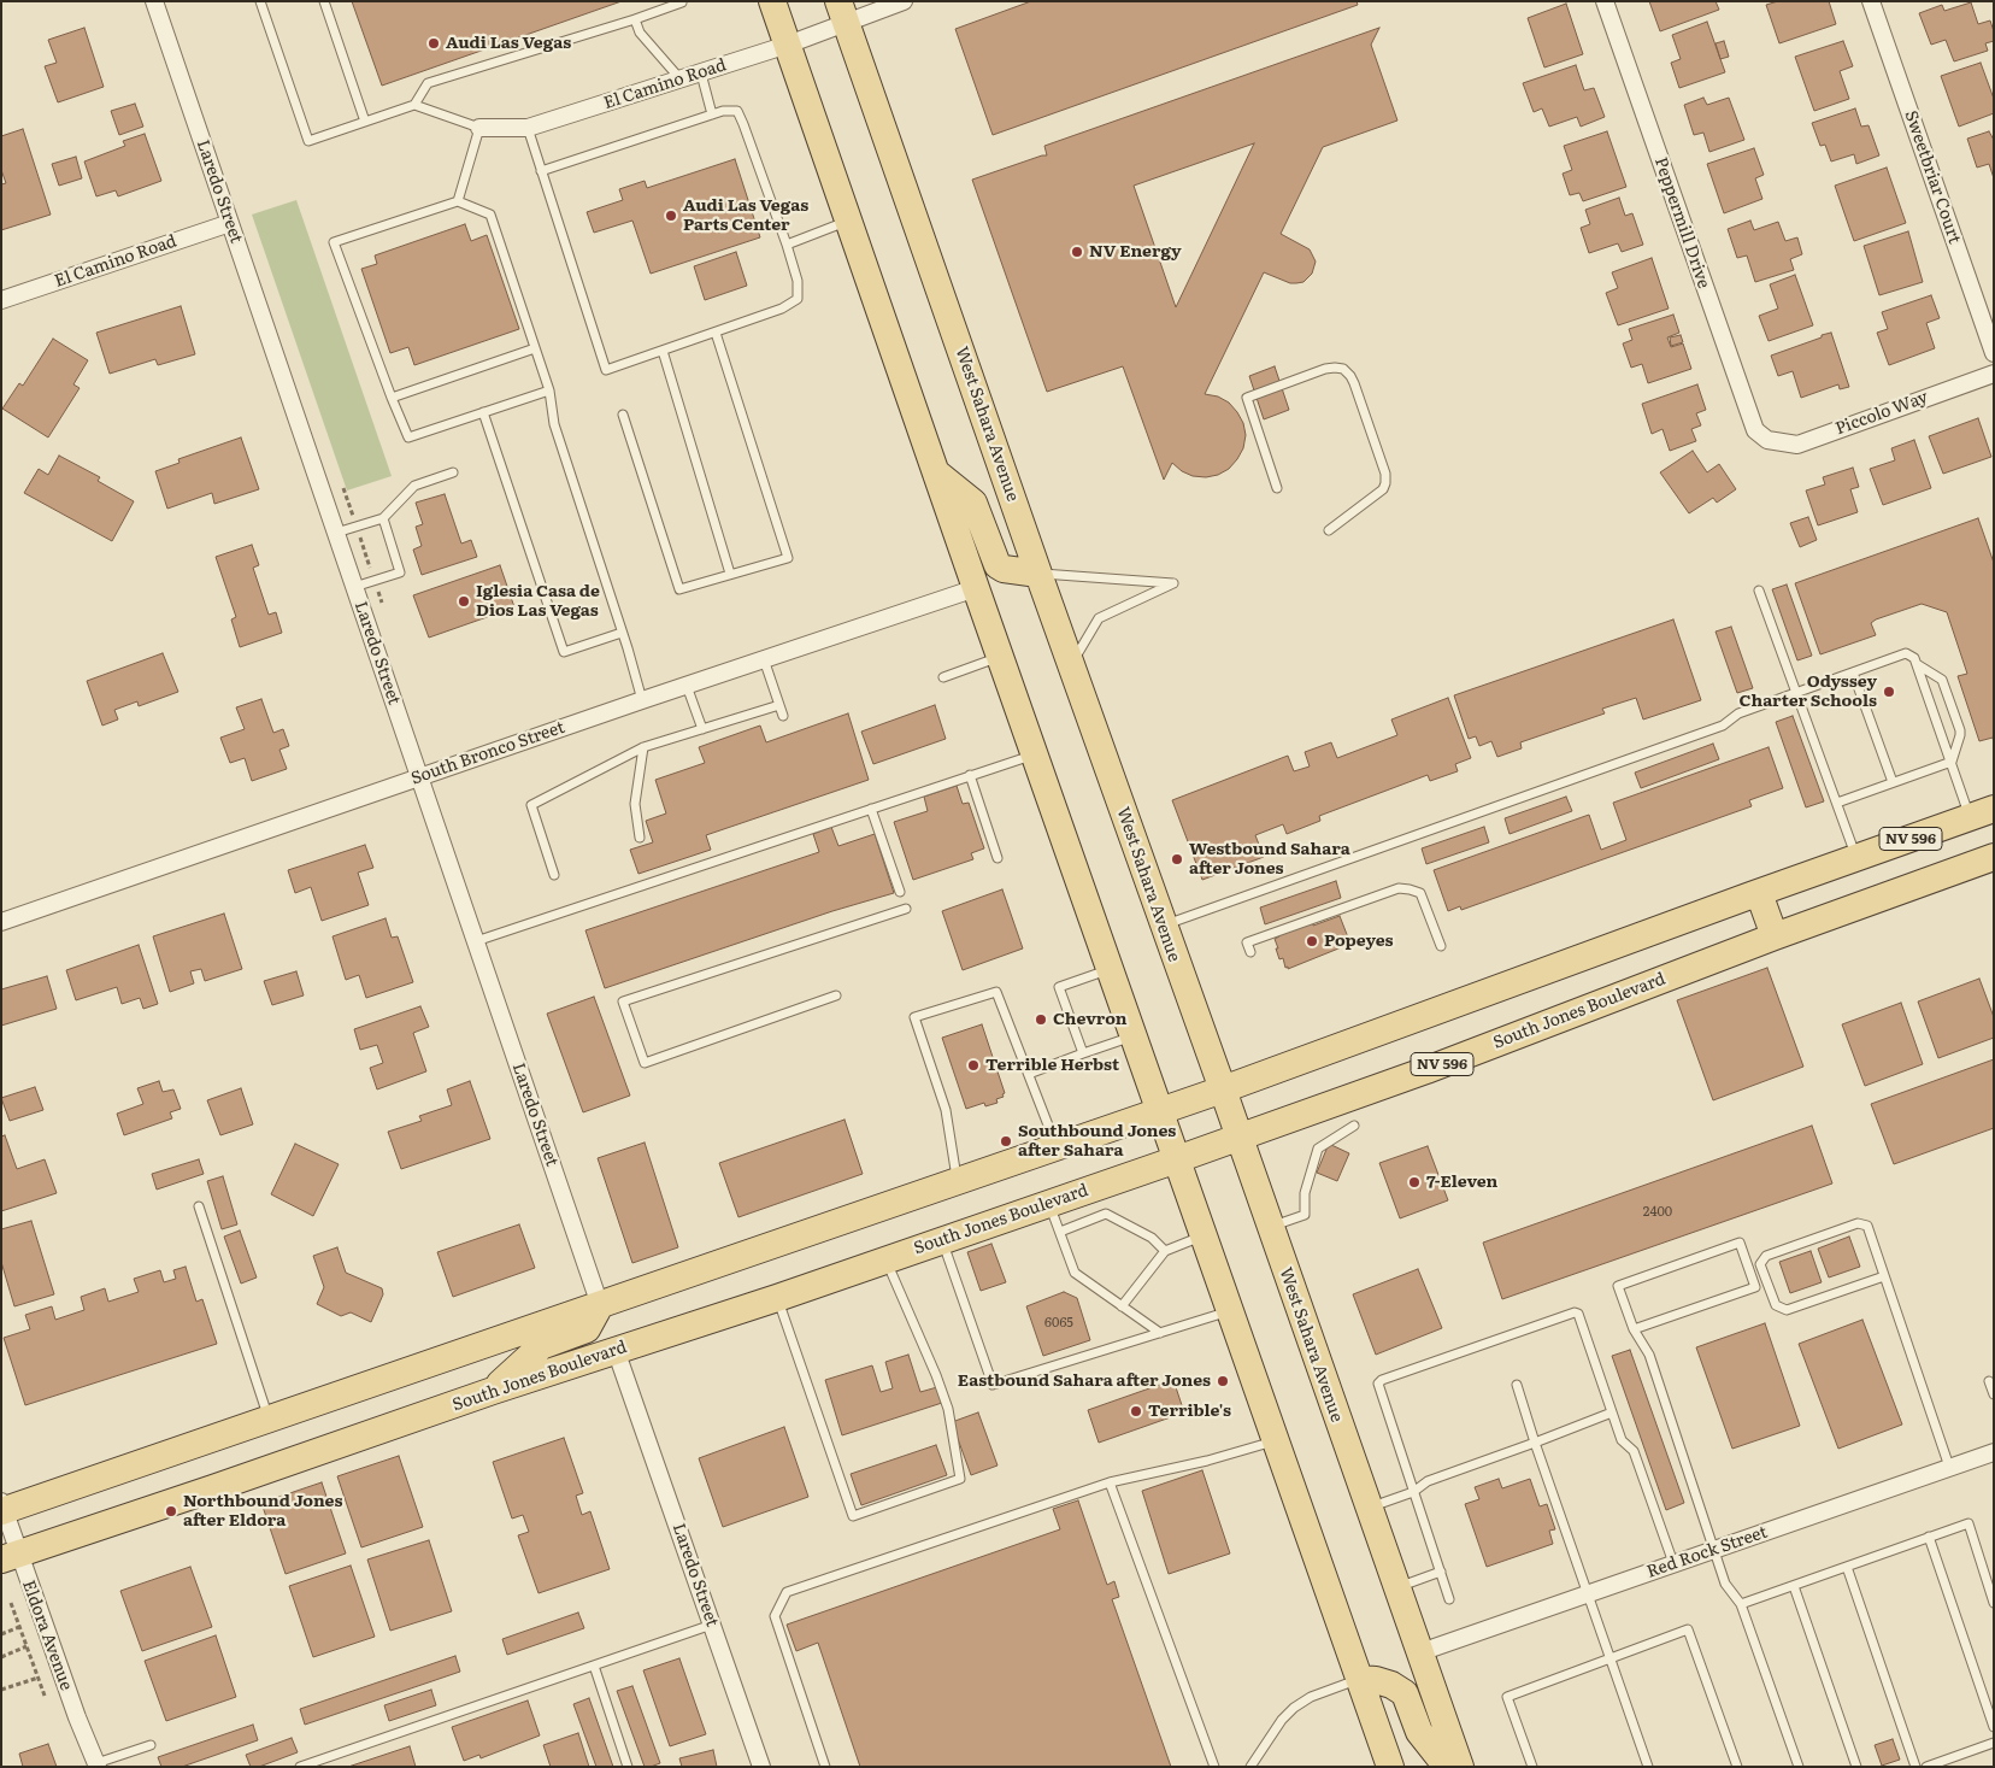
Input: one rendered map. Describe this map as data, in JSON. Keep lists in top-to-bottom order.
{
  "streets": {
    "main road": ["West Sahara Avenue", "NV 596", "South Jones Boulevard"],
    "street": [
      "El Camino Road",
      "Sweetbriar Court",
      "Laredo Street",
      "Peppermill Drive",
      "Piccolo Way",
      "South Bronco Street",
      "Red Rock Street",
      "Eldora Avenue"
    ]
  },
  "crossings": [
    ["El Camino Road", "Laredo Street"],
    ["El Camino Road", "West Sahara Avenue"],
    ["Laredo Street", "South Bronco Street"],
    ["Laredo Street", "South Jones Boulevard"],
    ["Peppermill Drive", "Piccolo Way"],
    ["West Sahara Avenue", "NV 596"],
    ["West Sahara Avenue", "South Jones Boulevard"],
    ["West Sahara Avenue", "Red Rock Street"],
    ["South Jones Boulevard", "Eldora Avenue"]
  ],
  "places": [
    "Audi Las Vegas",
    "Audi Las Vegas Parts Center",
    "NV Energy",
    "Iglesia Casa de Dios Las Vegas",
    "Odyssey Charter Schools",
    "Westbound Sahara after Jones",
    "Popeyes",
    "Chevron",
    "Terrible Herbst",
    "Southbound Jones after Sahara",
    "7-Eleven",
    "Eastbound Sahara after Jones",
    "Terrible's",
    "Northbound Jones after Eldora"
  ],
  "house_numbers": ["2400", "6065"]
}
